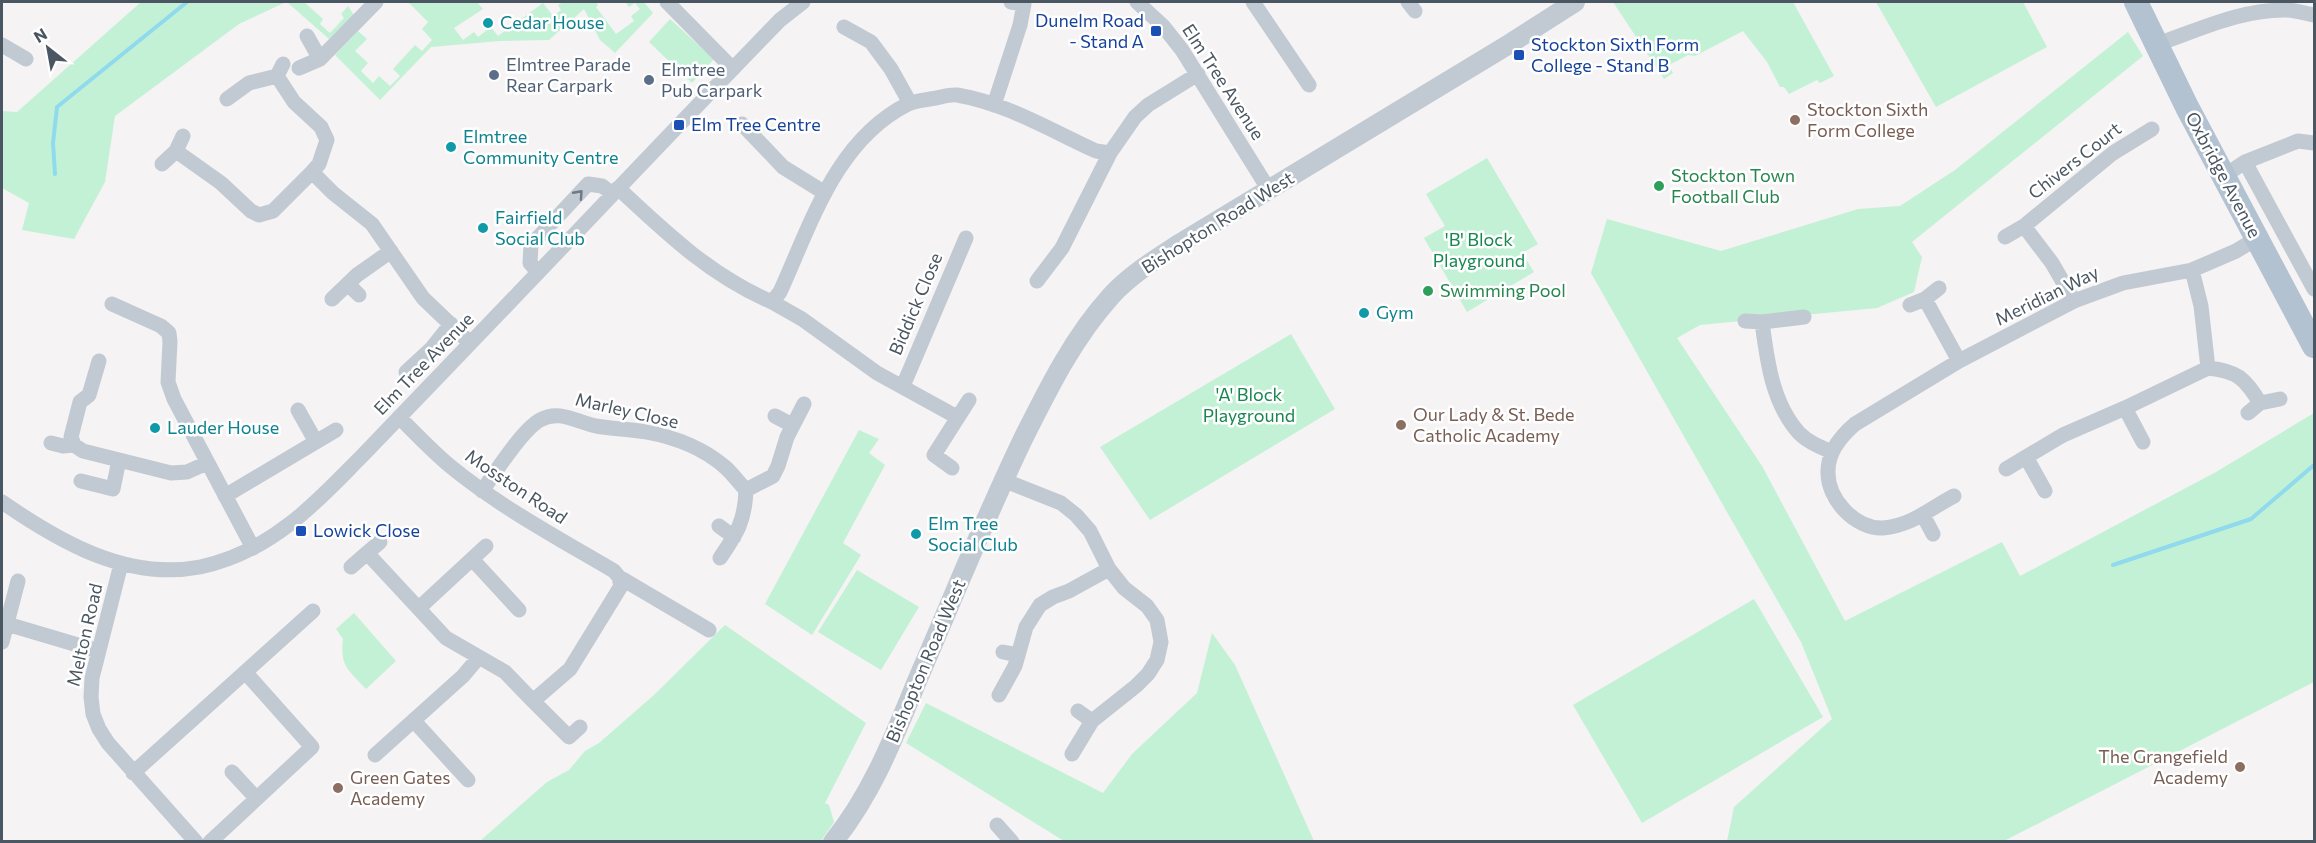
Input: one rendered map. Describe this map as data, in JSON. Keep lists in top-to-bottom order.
{
  "streets": {
    "main road": ["Oxbridge Avenue"],
    "street": [
      "Elm Tree Avenue",
      "Chivers Court",
      "Bishopton Road West",
      "Meridian Way",
      "Biddick Close",
      "Marley Close",
      "Mosston Road",
      "Melton Road"
    ]
  },
  "crossings": [
    ["Elm Tree Avenue", "Bishopton Road West"],
    ["Elm Tree Avenue", "Biddick Close"],
    ["Elm Tree Avenue", "Mosston Road"],
    ["Elm Tree Avenue", "Melton Road"],
    ["Chivers Court", "Meridian Way"],
    ["Oxbridge Avenue", "Meridian Way"],
    ["Marley Close", "Mosston Road"]
  ],
  "parks": ["'B' Block Playground", "'A' Block Playground"],
  "places": {
    "other": [
      "Cedar House",
      "Elmtree Parade Rear Carpark",
      "Elmtree Pub Carpark",
      "Stockton Sixth Form College",
      "Elmtree Community Centre",
      "Stockton Town Football Club",
      "Fairfield Social Club",
      "Swimming Pool",
      "Gym",
      "Our Lady & St. Bede Catholic Academy",
      "Lauder House",
      "Elm Tree Social Club",
      "The Grangefield Academy",
      "Green Gates Academy"
    ],
    "transit": [
      "Dunelm Road - Stand A",
      "Stockton Sixth Form College - Stand B",
      "Elm Tree Centre",
      "Lowick Close"
    ]
  },
  "north": "top left"
}
